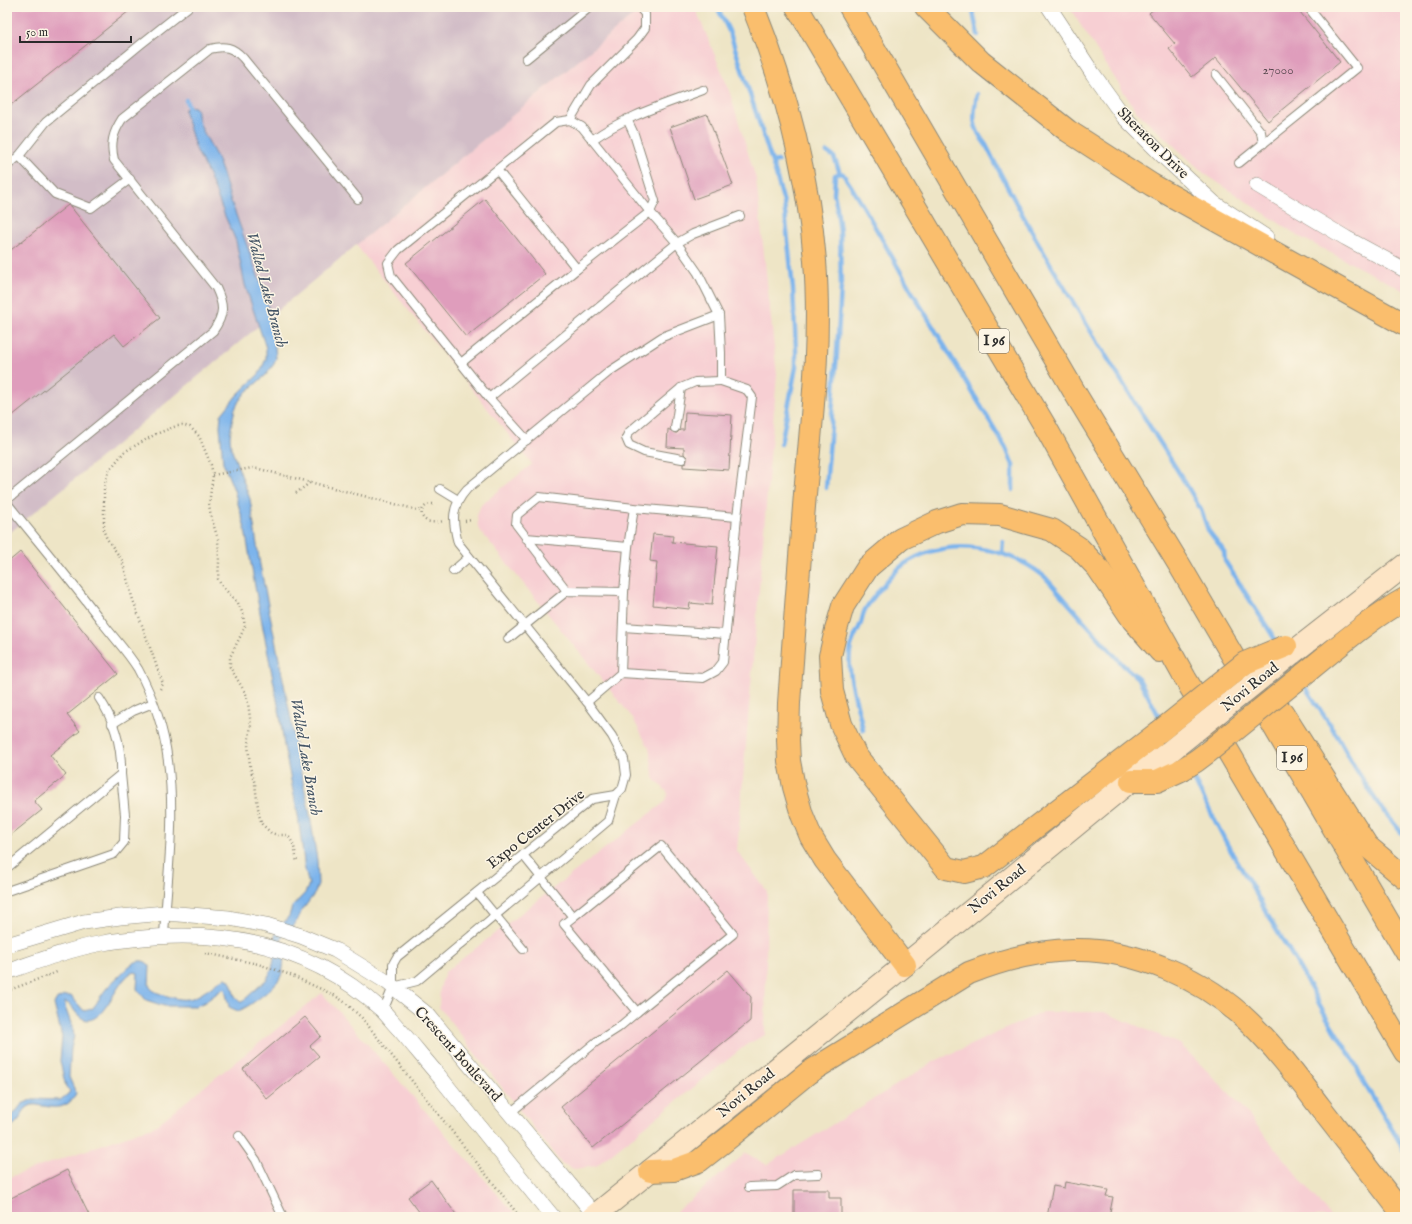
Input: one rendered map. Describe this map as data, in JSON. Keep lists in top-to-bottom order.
{
  "streets": {
    "highway": ["I 96"],
    "main road": ["Novi Road"],
    "street": ["Sheraton Drive", "Crescent Boulevard"],
    "lane": ["Expo Center Drive"]
  },
  "crossings": [
    ["Novi Road", "Crescent Boulevard"],
    ["Expo Center Drive", "Crescent Boulevard"]
  ],
  "water": ["Walled Lake Branch"],
  "house_numbers": ["27000"],
  "scale_bar": "50 m"
}
